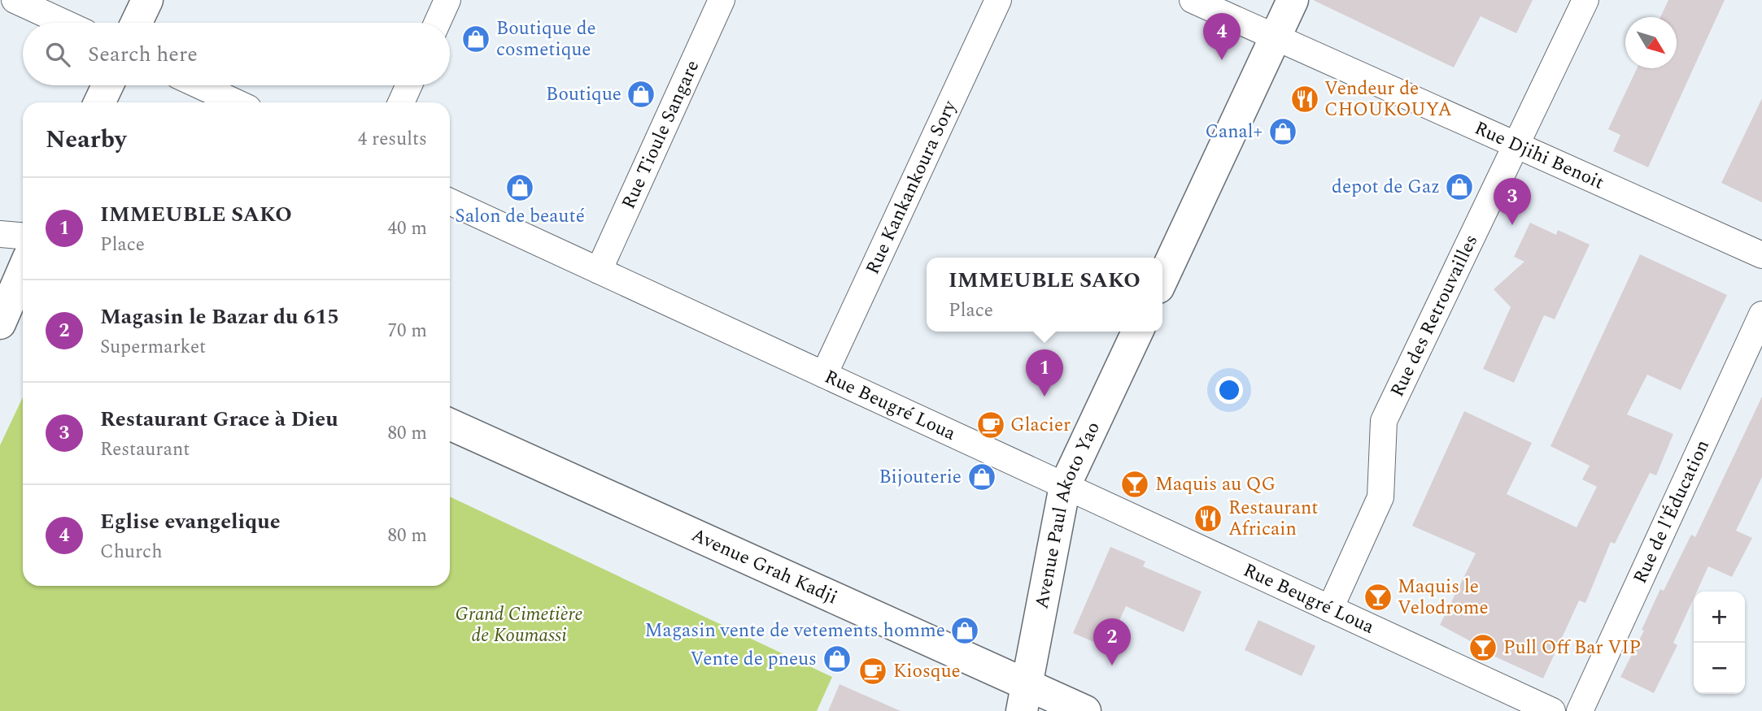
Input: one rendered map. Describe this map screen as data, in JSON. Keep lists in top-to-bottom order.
{
  "streets": {
    "street": [
      "Rue Tioule Sangare",
      "Rue Djihi Benoit",
      "Rue Kankankoura Sory",
      "Rue des Retrouvailles",
      "Rue Beugré Loua",
      "Rue de l'Éducation",
      "Avenue Paul Akoto Yao",
      "Avenue Grah Kadji"
    ]
  },
  "crossings": [
    ["Rue Tioule Sangare", "Rue Beugré Loua"],
    ["Rue Djihi Benoit", "Rue des Retrouvailles"],
    ["Rue Kankankoura Sory", "Rue Beugré Loua"],
    ["Rue des Retrouvailles", "Rue Beugré Loua"],
    ["Rue Beugré Loua", "Avenue Paul Akoto Yao"],
    ["Avenue Paul Akoto Yao", "Avenue Grah Kadji"]
  ],
  "parks": ["Grand Cimetière de Koumassi"],
  "places": {
    "shop": [
      "Boutique de cosmetique",
      "Boutique",
      "Canal+",
      "depot de Gaz",
      "Salon de beauté",
      "Bijouterie",
      "Magasin vente de vetements homme",
      "Vente de pneus"
    ],
    "restaurant": ["Vendeur de CHOUKOUYA", "Restaurant Africain"],
    "cafe": ["Glacier", "Kiosque"],
    "bar": ["Maquis au QG", "Maquis le Velodrome", "Pull Off Bar VIP"]
  },
  "north": "bottom right",
  "page": {
    "pins": [
      "4",
      "3",
      "1",
      "2"
    ],
    "search": "Search here",
    "heading": ["Nearby", "4 results"],
    "list": [
      {
        "mark": "1",
        "name": "IMMEUBLE SAKO",
        "note": "Place",
        "value": "40 m"
      },
      {
        "mark": "2",
        "name": "Magasin le Bazar du 615",
        "note": "Supermarket",
        "value": "70 m"
      },
      {
        "mark": "3",
        "name": "Restaurant Grace à Dieu",
        "note": "Restaurant",
        "value": "80 m"
      },
      {
        "mark": "4",
        "name": "Eglise evangelique",
        "note": "Church",
        "value": "80 m"
      }
    ],
    "popup": ["IMMEUBLE SAKO", "Place"],
    "map_buttons": ["+", "−"]
  }
}
